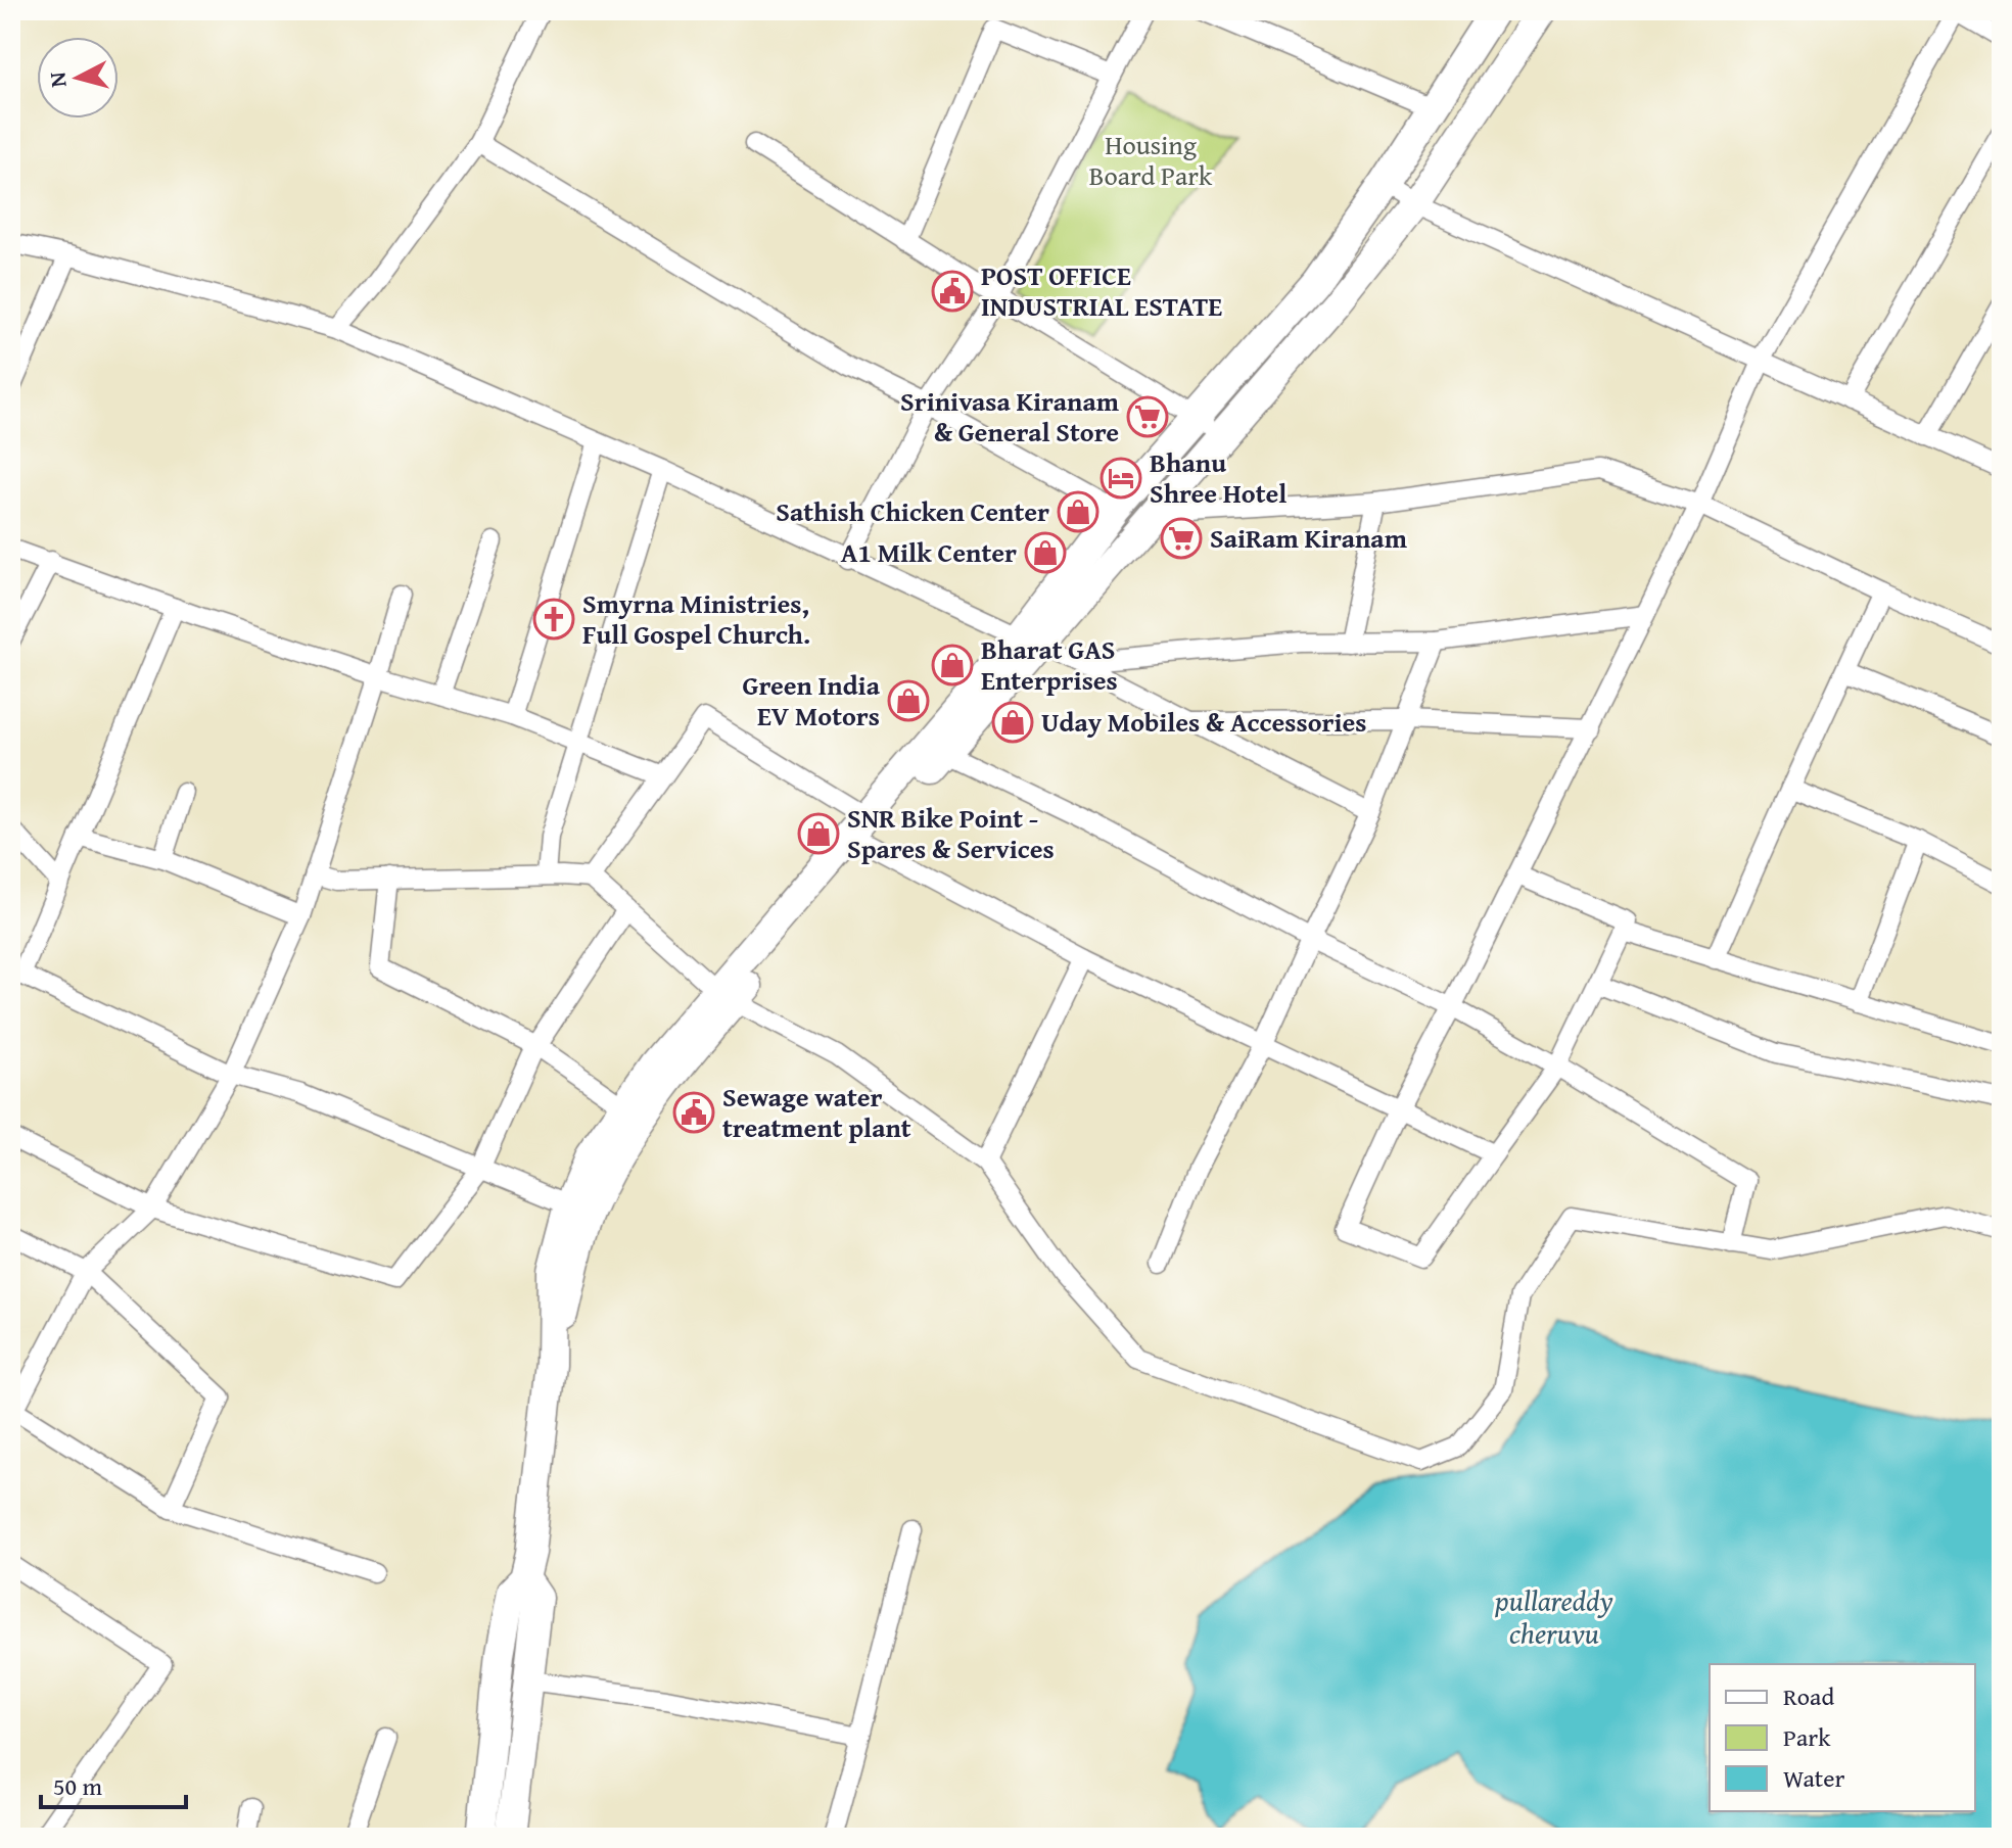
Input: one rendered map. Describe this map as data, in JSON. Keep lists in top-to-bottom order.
{
  "water": ["pullareddy cheruvu"],
  "parks": ["Housing Board Park"],
  "places": {
    "public building": ["POST OFFICE INDUSTRIAL ESTATE", "Sewage water treatment plant"],
    "supermarket": ["Srinivasa Kiranam & General Store", "SaiRam Kiranam"],
    "hotel": ["Bhanu Shree Hotel"],
    "shop": [
      "Sathish Chicken Center",
      "A1 Milk Center",
      "Bharat GAS Enterprises",
      "Green India EV Motors",
      "Uday Mobiles & Accessories",
      "SNR Bike Point - Spares & Services"
    ],
    "church": ["Smyrna Ministries, Full Gospel Church."]
  },
  "legend": ["Road", "Park", "Water"],
  "scale_bar": "50 m",
  "north": "left"
}
